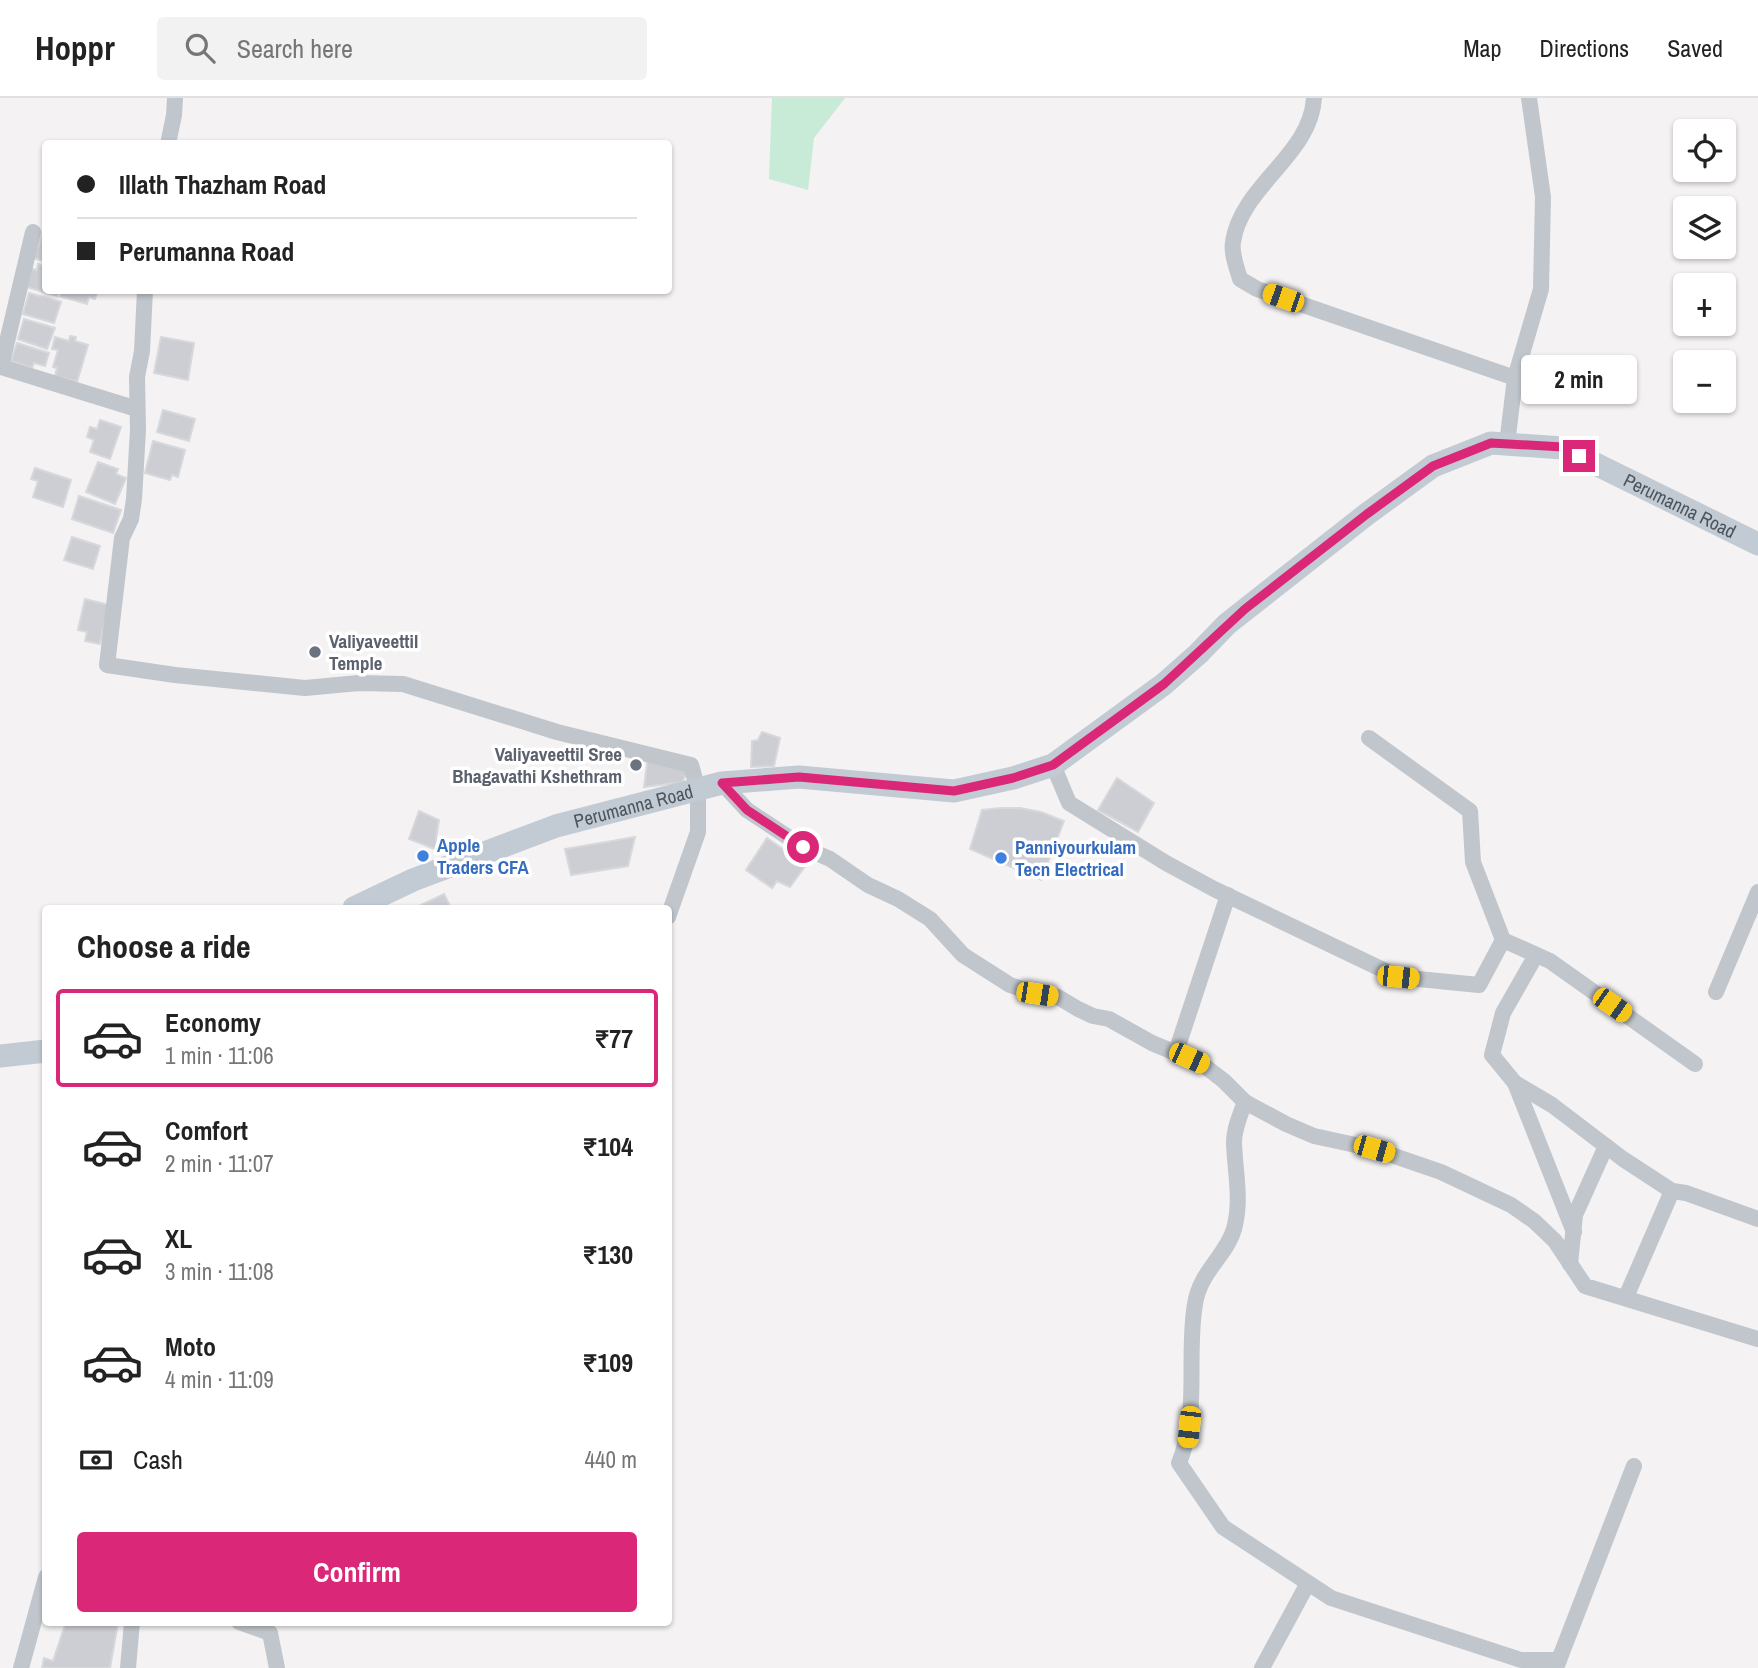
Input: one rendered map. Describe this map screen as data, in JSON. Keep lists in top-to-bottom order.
{
  "streets": {
    "main road": ["Perumanna Road"]
  },
  "places": [
    "Valiyaveettil Temple",
    "Valiyaveettil Sree Bhagavathi Kshethram",
    "Apple Traders CFA",
    "Panniyourkulam Tecn Electrical"
  ],
  "page": {
    "header": "Hoppr",
    "search": "Search here",
    "nav": ["Map", "Directions", "Saved"],
    "map_buttons": ["+", "−"],
    "banner": ["Illath Thazham Road", "Perumanna Road"],
    "bubble": "2 min",
    "heading": "Choose a ride",
    "list": [
      {
        "name": "Economy",
        "note": "1 min · 11:06",
        "value": "₹77"
      },
      {
        "name": "Comfort",
        "note": "2 min · 11:07",
        "value": "₹104"
      },
      {
        "name": "XL",
        "note": "3 min · 11:08",
        "value": "₹130"
      },
      {
        "name": "Moto",
        "note": "4 min · 11:09",
        "value": "₹109"
      }
    ],
    "pay": ["Cash", "440 m"],
    "buttons": "Confirm"
  }
}
